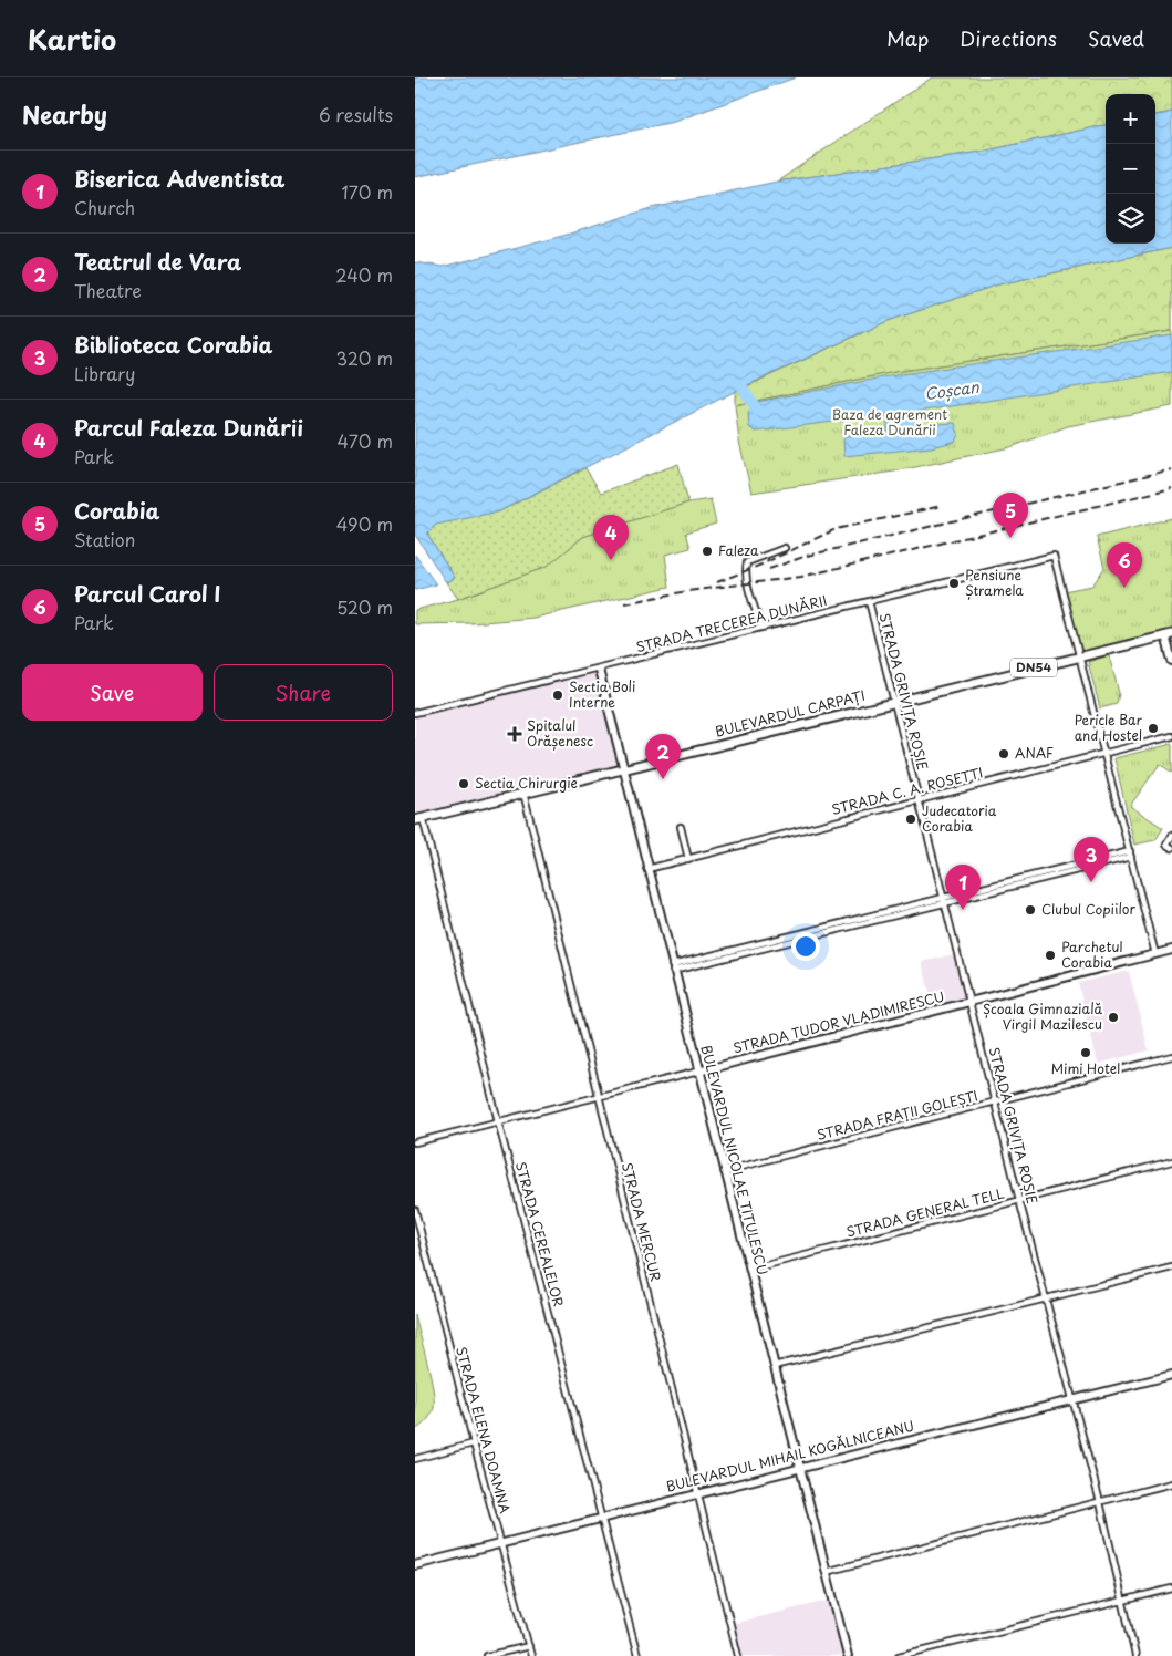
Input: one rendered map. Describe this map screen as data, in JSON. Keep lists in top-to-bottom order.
{
  "streets": {
    "main road": ["DN54", "BULEVARDUL CARPAȚI"],
    "street": [
      "STRADA TRECEREA DUNĂRII",
      "STRADA GRIVIȚA ROȘIE",
      "STRADA C. A. ROSETTI",
      "STRADA TUDOR VLADIMIRESCU",
      "STRADA FRAȚII GOLEȘTI",
      "BULEVARDUL NICOLAE TITULESCU",
      "STRADA GENERAL TELL",
      "STRADA MERCUR",
      "STRADA CEREALELOR",
      "STRADA ELENA DOAMNA",
      "BULEVARDUL MIHAIL KOGĂLNICEANU"
    ]
  },
  "crossings": [
    ["STRADA TRECEREA DUNĂRII", "STRADA GRIVIȚA ROȘIE"],
    ["STRADA TRECEREA DUNĂRII", "BULEVARDUL CARPAȚI"],
    ["STRADA TRECEREA DUNĂRII", "BULEVARDUL NICOLAE TITULESCU"],
    ["STRADA GRIVIȚA ROȘIE", "BULEVARDUL CARPAȚI"],
    ["STRADA GRIVIȚA ROȘIE", "STRADA C. A. ROSETTI"],
    ["STRADA GRIVIȚA ROȘIE", "STRADA TUDOR VLADIMIRESCU"],
    ["STRADA GRIVIȚA ROȘIE", "STRADA FRAȚII GOLEȘTI"],
    ["STRADA GRIVIȚA ROȘIE", "STRADA GENERAL TELL"],
    ["STRADA GRIVIȚA ROȘIE", "BULEVARDUL MIHAIL KOGĂLNICEANU"],
    ["BULEVARDUL CARPAȚI", "BULEVARDUL NICOLAE TITULESCU"],
    ["BULEVARDUL CARPAȚI", "STRADA MERCUR"],
    ["BULEVARDUL CARPAȚI", "STRADA CEREALELOR"],
    ["STRADA C. A. ROSETTI", "BULEVARDUL NICOLAE TITULESCU"],
    ["STRADA TUDOR VLADIMIRESCU", "BULEVARDUL NICOLAE TITULESCU"],
    ["STRADA TUDOR VLADIMIRESCU", "STRADA MERCUR"],
    ["STRADA TUDOR VLADIMIRESCU", "STRADA CEREALELOR"],
    ["STRADA FRAȚII GOLEȘTI", "BULEVARDUL NICOLAE TITULESCU"],
    ["BULEVARDUL NICOLAE TITULESCU", "STRADA GENERAL TELL"],
    ["BULEVARDUL NICOLAE TITULESCU", "BULEVARDUL MIHAIL KOGĂLNICEANU"],
    ["STRADA MERCUR", "BULEVARDUL MIHAIL KOGĂLNICEANU"],
    ["STRADA CEREALELOR", "BULEVARDUL MIHAIL KOGĂLNICEANU"],
    ["STRADA ELENA DOAMNA", "BULEVARDUL MIHAIL KOGĂLNICEANU"]
  ],
  "water": ["Coșcan"],
  "parks": ["Baza de agrement Faleza Dunării"],
  "places": {
    "other": [
      "Faleza",
      "Pensiune Ștramela",
      "Sectia Boli Interne",
      "Pericle Bar and Hostel",
      "ANAF",
      "Sectia Chirurgie",
      "Judecatoria Corabia",
      "Clubul Copiilor",
      "Parchetul Corabia",
      "Școala Gimnazială Virgil Mazilescu",
      "Mimi Hotel"
    ],
    "health": ["Spitalul Orășenesc"]
  },
  "page": {
    "header": "Kartio",
    "nav": ["Map", "Directions", "Saved"],
    "heading": ["Nearby", "6 results"],
    "map_buttons": ["+", "−"],
    "list": [
      {
        "mark": "1",
        "name": "Biserica Adventista",
        "note": "Church",
        "value": "170 m"
      },
      {
        "mark": "2",
        "name": "Teatrul de Vara",
        "note": "Theatre",
        "value": "240 m"
      },
      {
        "mark": "3",
        "name": "Biblioteca Corabia",
        "note": "Library",
        "value": "320 m"
      },
      {
        "mark": "4",
        "name": "Parcul Faleza Dunării",
        "note": "Park",
        "value": "470 m"
      },
      {
        "mark": "5",
        "name": "Corabia",
        "note": "Station",
        "value": "490 m"
      },
      {
        "mark": "6",
        "name": "Parcul Carol I",
        "note": "Park",
        "value": "520 m"
      }
    ],
    "pins": [
      "5",
      "4",
      "6",
      "2",
      "3",
      "1"
    ],
    "buttons": ["Save", "Share"]
  }
}
